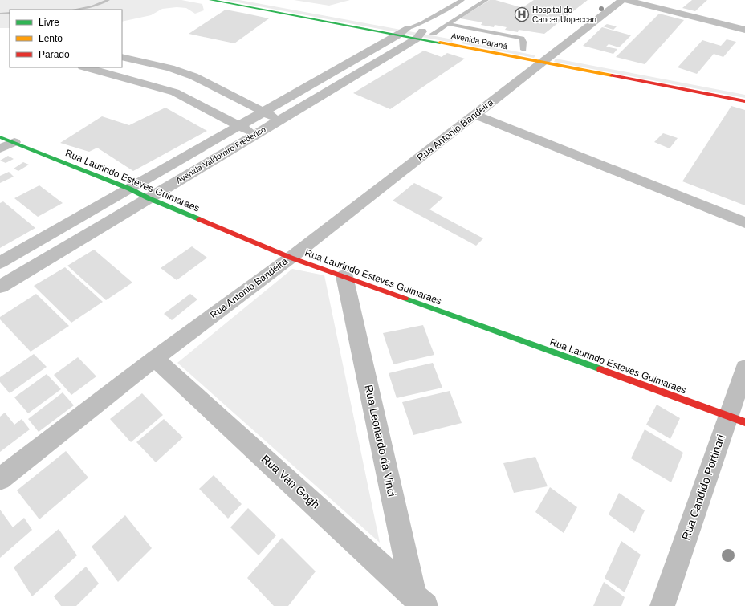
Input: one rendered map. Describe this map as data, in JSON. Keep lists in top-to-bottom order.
{
  "streets": {
    "main road": ["Avenida Paraná", "Rua Laurindo Esteves Guimaraes"],
    "street": [
      "Rua Antonio Bandeira",
      "Avenida Valdomiro Frederico",
      "Rua Leonardo da Vinci",
      "Rua Van Gogh",
      "Rua Candido Portinari"
    ]
  },
  "crossings": [
    ["Avenida Paraná", "Rua Antonio Bandeira"],
    ["Avenida Paraná", "Avenida Valdomiro Frederico"],
    ["Rua Antonio Bandeira", "Rua Laurindo Esteves Guimaraes"],
    ["Rua Antonio Bandeira", "Rua Van Gogh"],
    ["Avenida Valdomiro Frederico", "Rua Laurindo Esteves Guimaraes"],
    ["Rua Laurindo Esteves Guimaraes", "Rua Leonardo da Vinci"],
    ["Rua Laurindo Esteves Guimaraes", "Rua Candido Portinari"],
    ["Rua Leonardo da Vinci", "Rua Van Gogh"]
  ],
  "places": {
    "hospital": ["Hospital do Cancer Uopeccan"]
  },
  "legend": ["Livre", "Lento", "Parado"]
}
